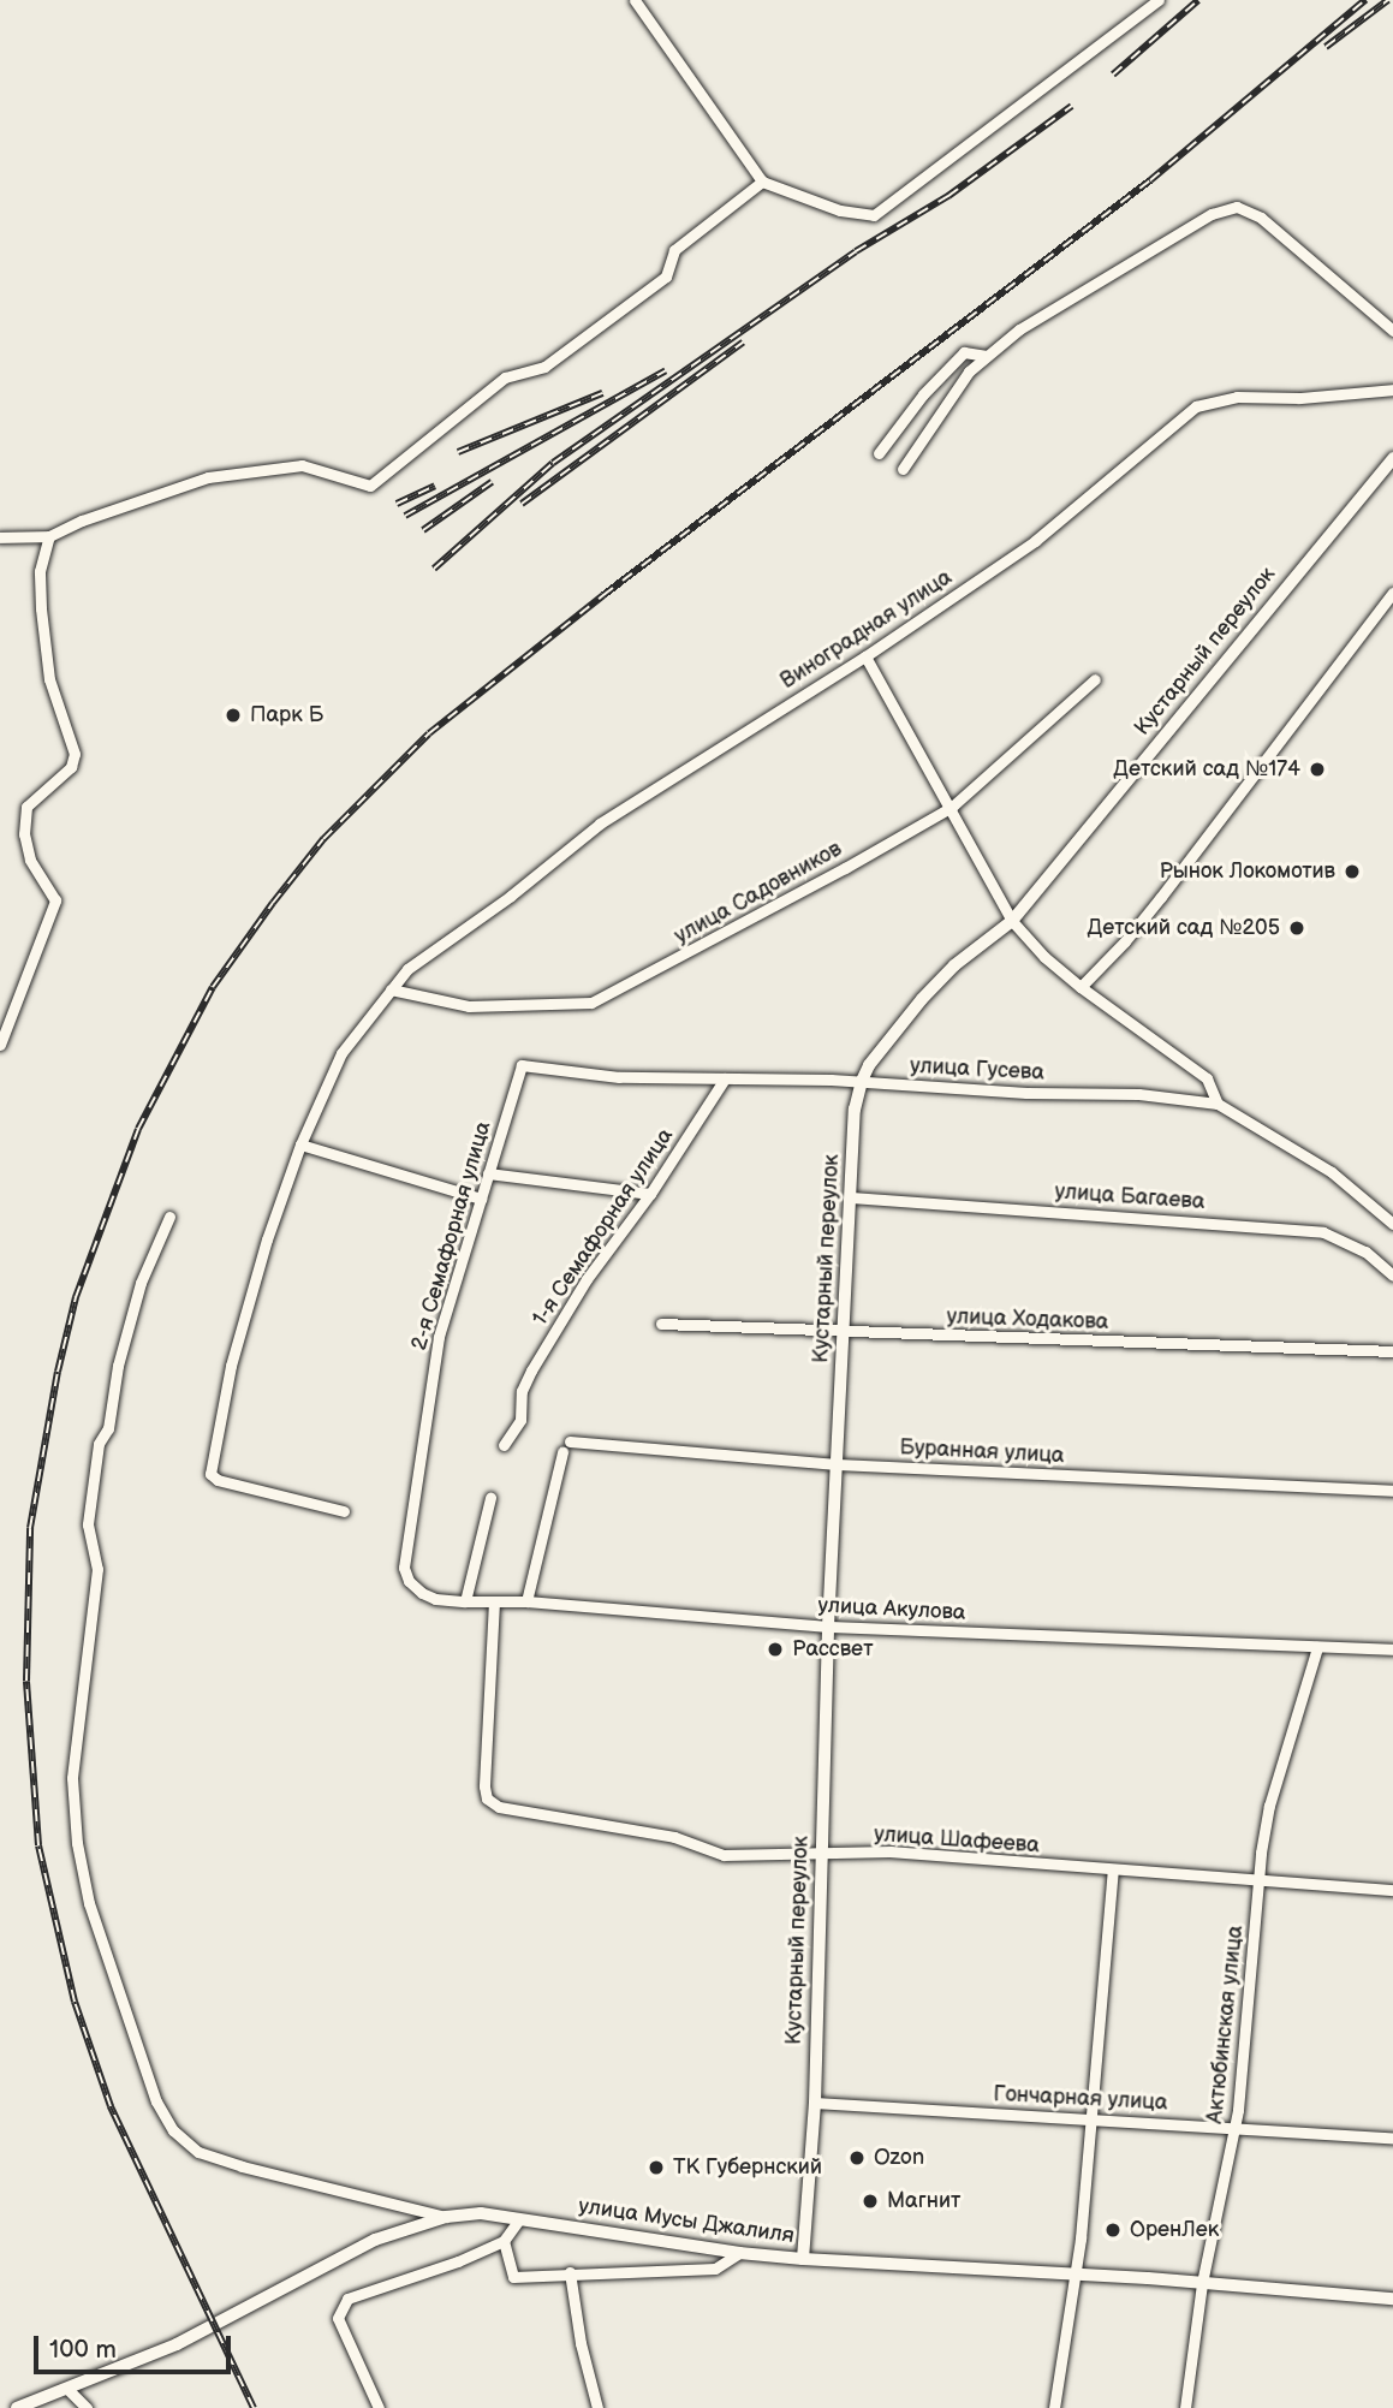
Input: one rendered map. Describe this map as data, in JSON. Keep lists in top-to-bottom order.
{
  "streets": {
    "street": [
      "Виноградная улица",
      "Кустарный переулок",
      "улица Садовников",
      "улица Гусева",
      "улица Багаева",
      "1-я Семафорная улица",
      "2-я Семафорная улица",
      "улица Ходакова",
      "Буранная улица",
      "улица Акулова",
      "улица Шафеева",
      "Актюбинская улица",
      "Гончарная улица",
      "улица Мусы Джалиля"
    ]
  },
  "crossings": [
    ["Виноградная улица", "улица Садовников"],
    ["Кустарный переулок", "улица Гусева"],
    ["Кустарный переулок", "улица Багаева"],
    ["Кустарный переулок", "улица Ходакова"],
    ["Кустарный переулок", "Буранная улица"],
    ["Кустарный переулок", "улица Акулова"],
    ["Кустарный переулок", "улица Шафеева"],
    ["Кустарный переулок", "Гончарная улица"],
    ["Кустарный переулок", "улица Мусы Джалиля"],
    ["улица Гусева", "1-я Семафорная улица"],
    ["улица Гусева", "2-я Семафорная улица"],
    ["2-я Семафорная улица", "улица Акулова"],
    ["улица Акулова", "улица Шафеева"],
    ["улица Акулова", "Актюбинская улица"],
    ["улица Шафеева", "Актюбинская улица"],
    ["Актюбинская улица", "Гончарная улица"],
    ["Актюбинская улица", "улица Мусы Джалиля"]
  ],
  "places": [
    "Парк Б",
    "Детский сад №174",
    "Рынок Локомотив",
    "Детский сад №205",
    "Рассвет",
    "Ozon",
    "ТК Губернский",
    "Магнит",
    "ОренЛек"
  ],
  "scale_bar": "100 m"
}
